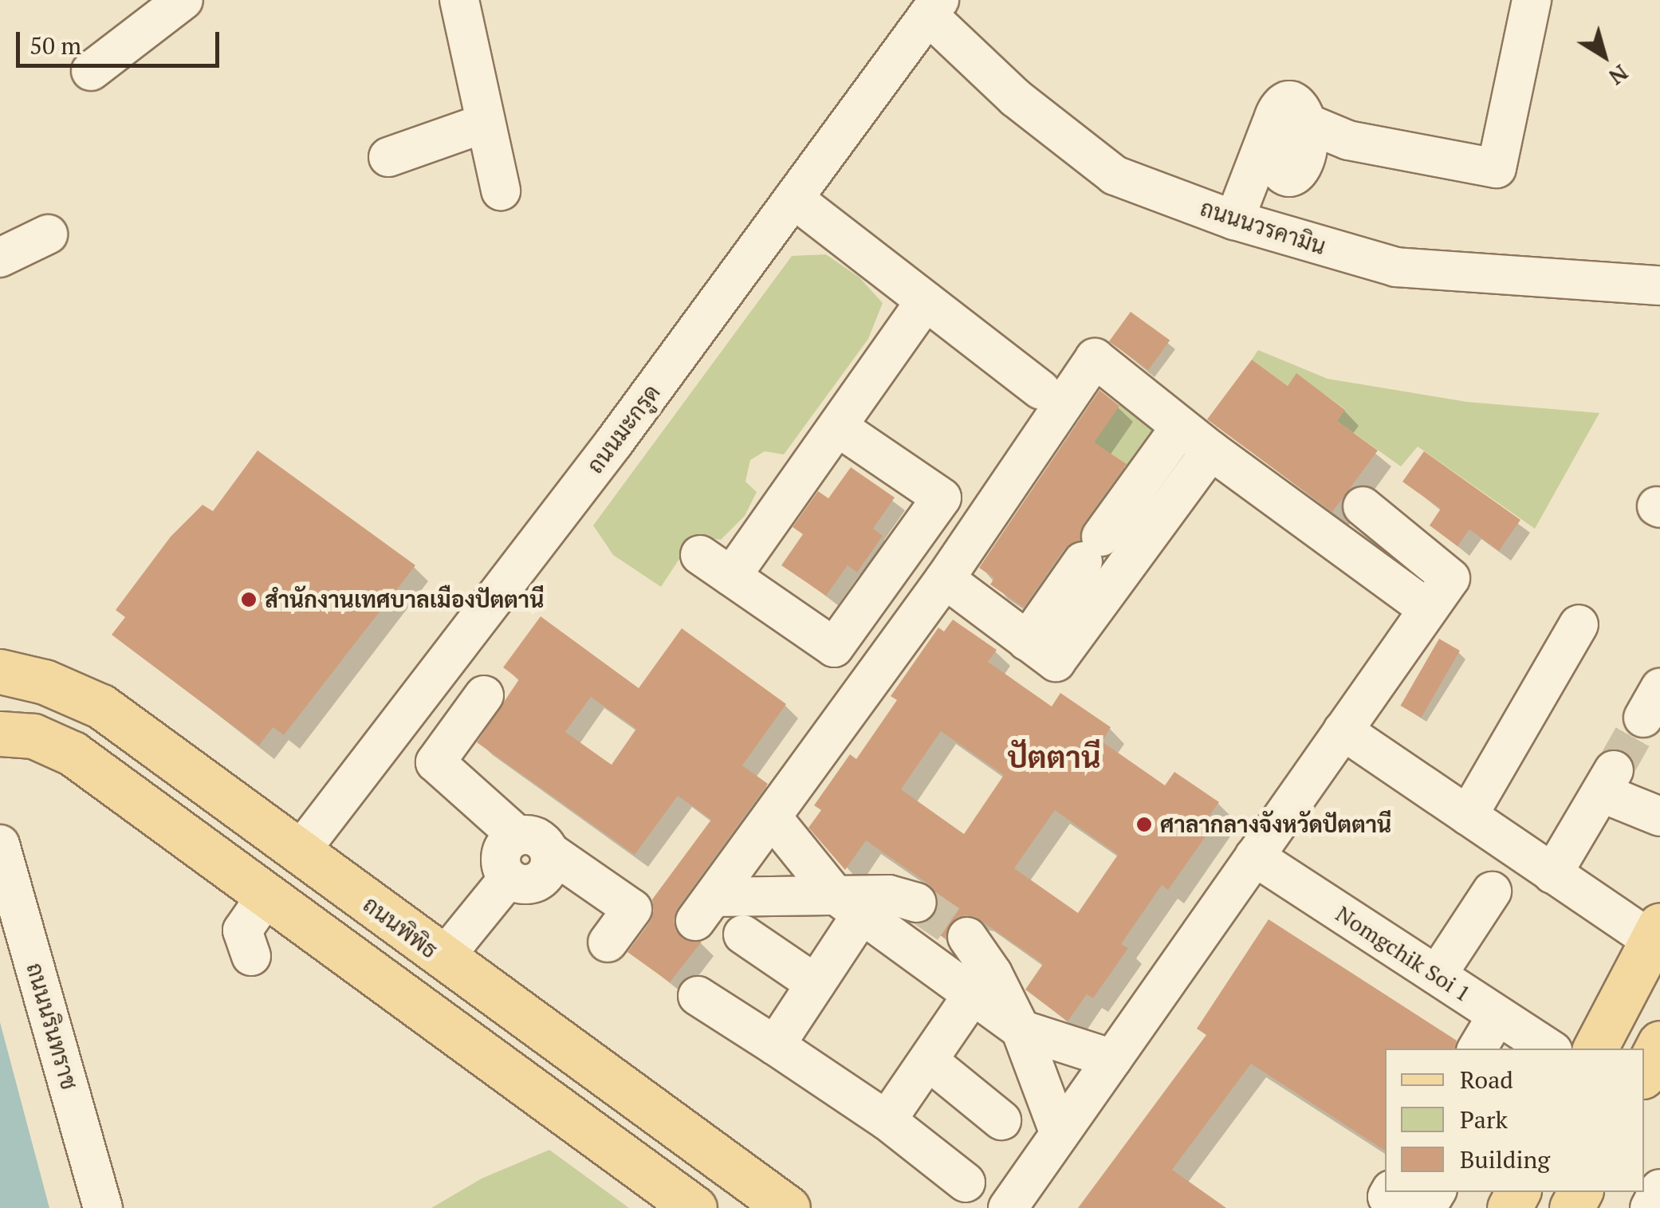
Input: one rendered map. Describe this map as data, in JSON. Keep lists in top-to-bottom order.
{
  "streets": {
    "main road": ["ถนนพิพิธ"],
    "street": [
      "ถนนนวรคามิน",
      "ถนนมะกรูด",
      "Nomgchik Soi 1",
      "ถนนนรินทราช"
    ]
  },
  "crossings": [
    ["ถนนนวรคามิน", "ถนนมะกรูด"],
    ["ถนนมะกรูด", "ถนนพิพิธ"]
  ],
  "districts": ["ปัตตานี"],
  "places": ["สำนักงานเทศบาลเมืองปัตตานี", "ศาลากลางจังหวัดปัตตานี"],
  "legend": ["Road", "Park", "Building"],
  "scale_bar": "50 m",
  "north": "bottom right"
}
